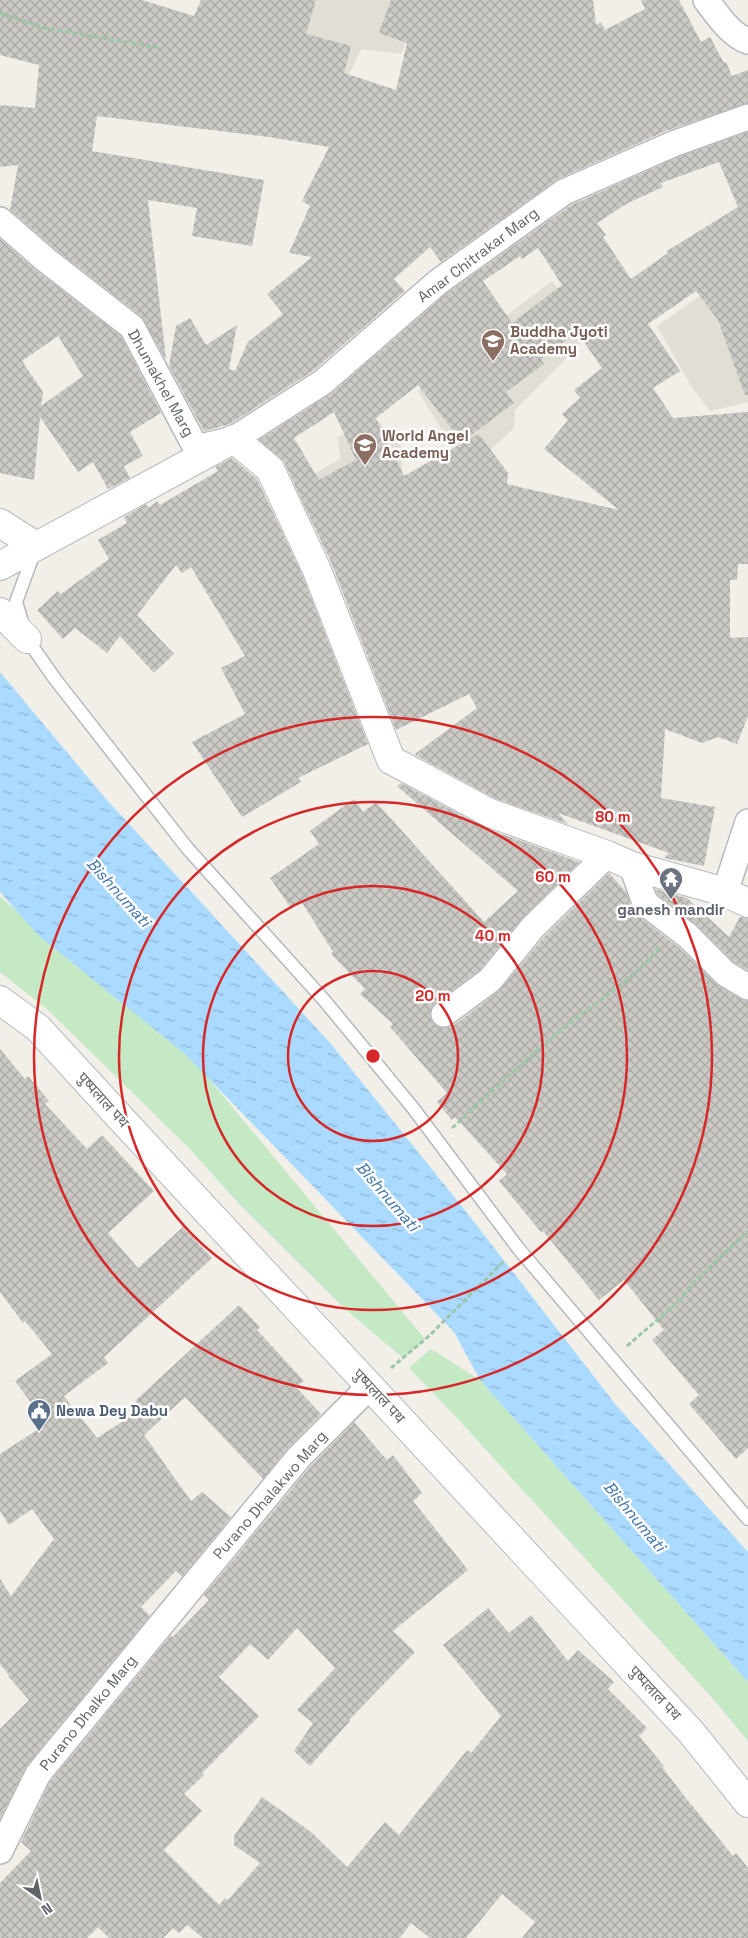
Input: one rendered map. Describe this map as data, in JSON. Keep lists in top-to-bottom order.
{
  "streets": {
    "main road": ["पुष्पलाल पथ"],
    "street": [
      "Amar Chitrakar Marg",
      "Dhumakhel Marg",
      "Purano Dhalakwo Marg",
      "Purano Dhalko Marg"
    ]
  },
  "crossings": [
    ["Amar Chitrakar Marg", "Dhumakhel Marg"],
    ["पुष्पलाल पथ", "Purano Dhalakwo Marg"],
    ["Purano Dhalakwo Marg", "Purano Dhalko Marg"]
  ],
  "water": ["Bishnumati"],
  "places": {
    "school or university": ["Buddha Jyoti Academy", "World Angel Academy"],
    "temple": ["ganesh mandir"],
    "public building": ["Newa Dey Dabu"]
  },
  "north": "bottom right",
  "rings": [
    "80 m",
    "60 m",
    "40 m",
    "20 m"
  ]
}
